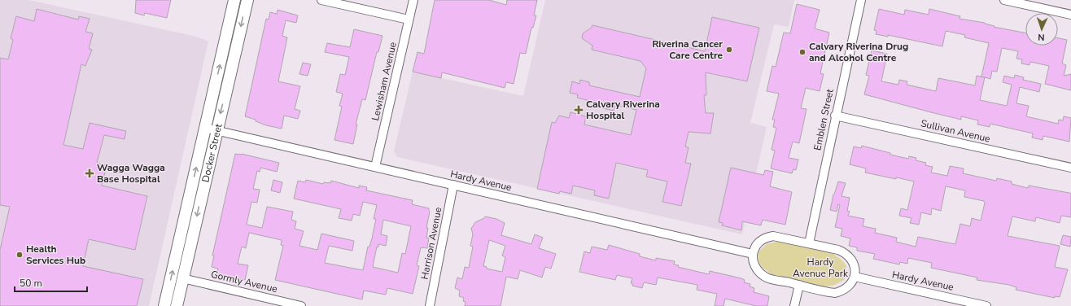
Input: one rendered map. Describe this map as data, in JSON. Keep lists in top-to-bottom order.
{
  "streets": {
    "main road": ["Docker Street"],
    "street": [
      "Lewisham Avenue",
      "Emblen Street",
      "Sullivan Avenue",
      "Hardy Avenue",
      "Harrison Avenue",
      "Gormly Avenue"
    ]
  },
  "crossings": [
    ["Lewisham Avenue", "Hardy Avenue"],
    ["Emblen Street", "Sullivan Avenue"],
    ["Docker Street", "Hardy Avenue"],
    ["Docker Street", "Gormly Avenue"],
    ["Hardy Avenue", "Harrison Avenue"]
  ],
  "parks": ["Hardy Avenue Park"],
  "places": {
    "other": ["Riverina Cancer Care Centre", "Calvary Riverina Drug and Alcohol Centre", "Health Services Hub"],
    "health": ["Calvary Riverina Hospital", "Wagga Wagga Base Hospital"]
  },
  "scale_bar": "50 m",
  "north": "bottom"
}
